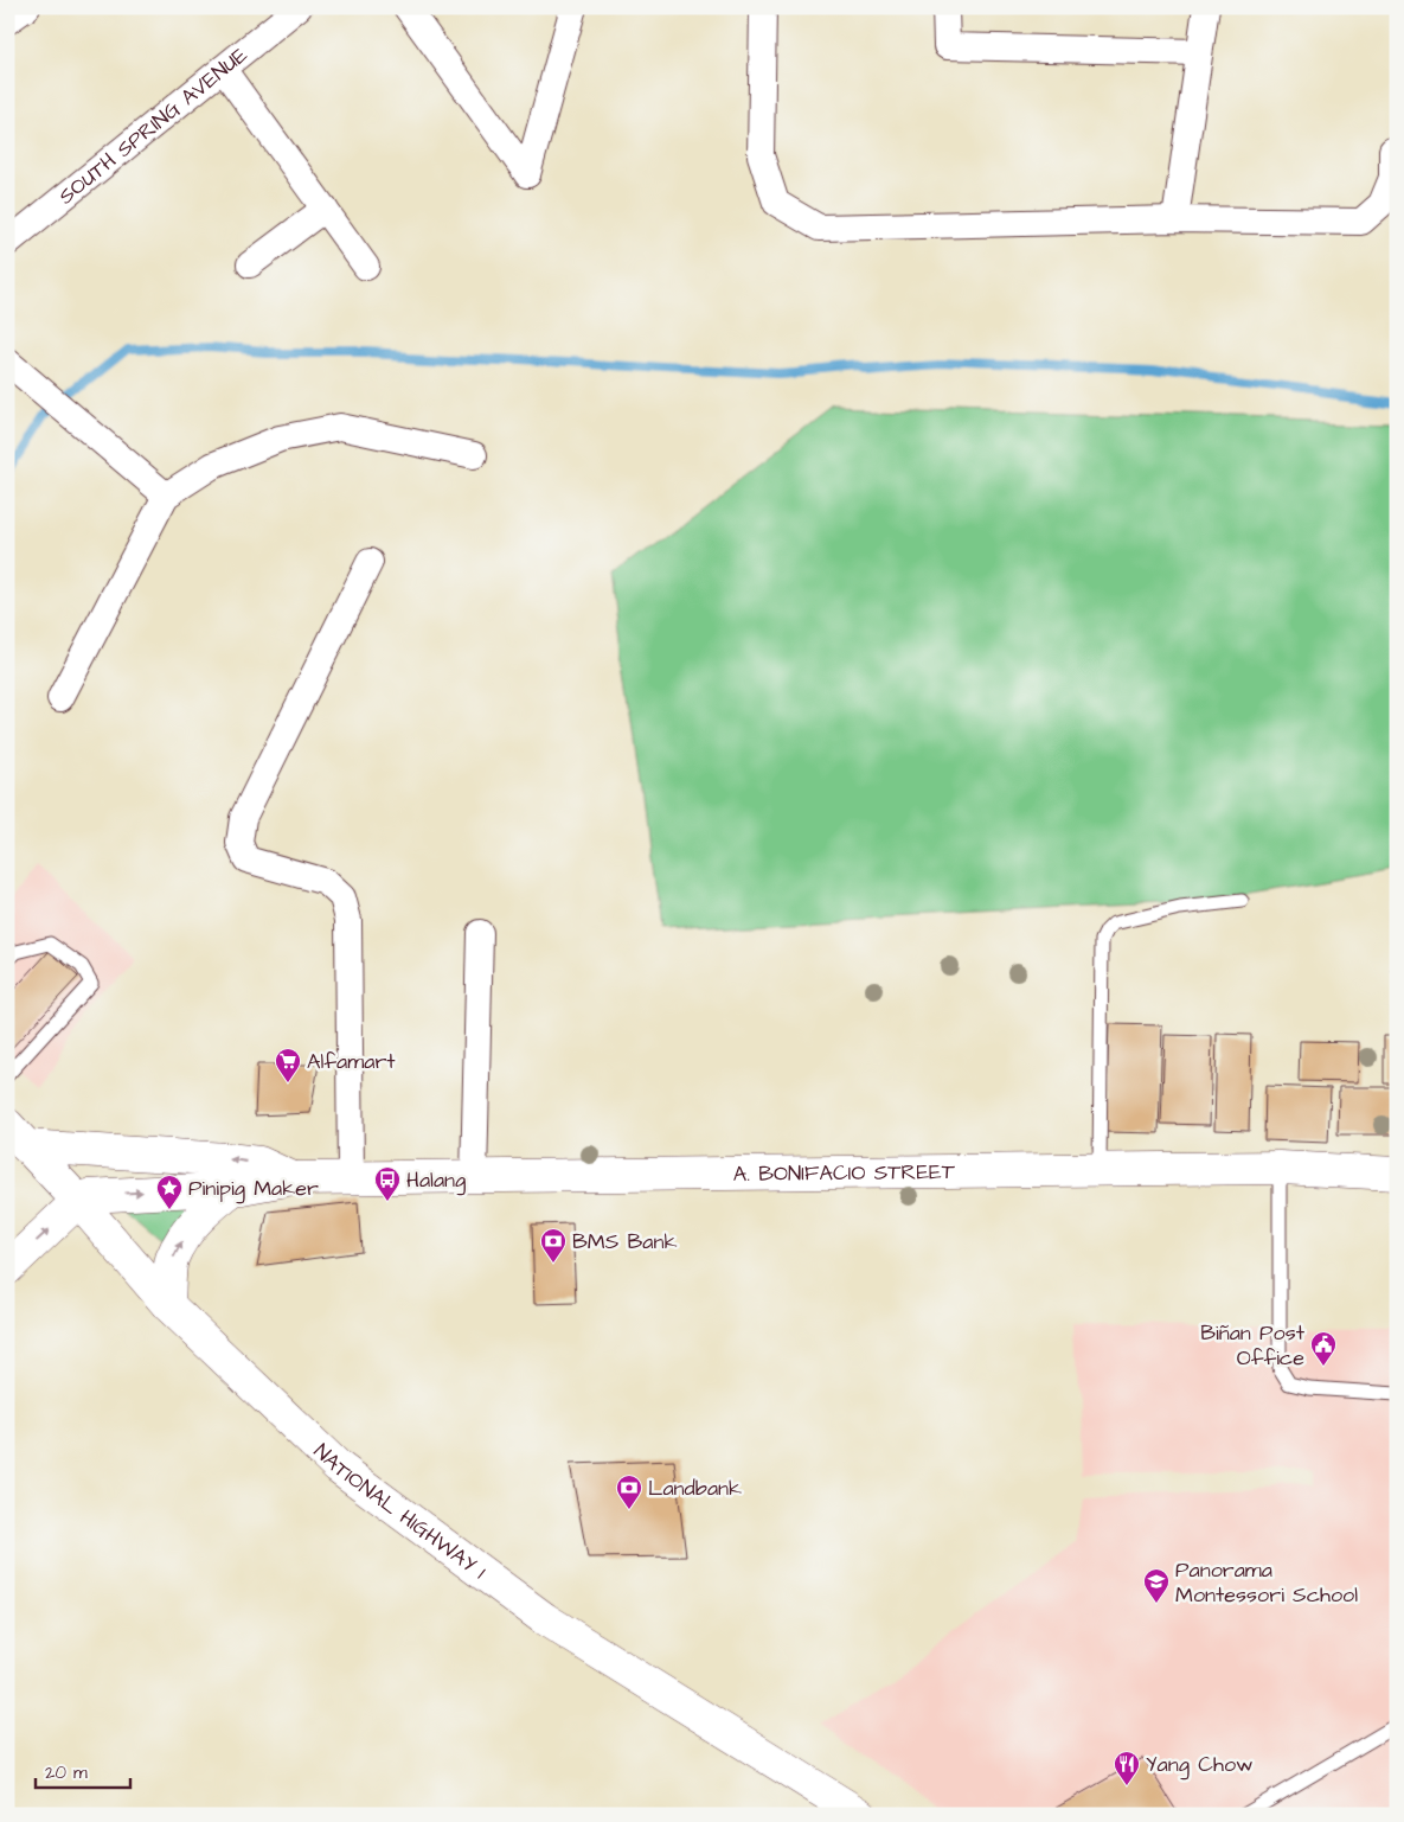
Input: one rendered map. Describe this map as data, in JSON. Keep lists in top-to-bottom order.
{
  "streets": {
    "main road": ["A. BONIFACIO STREET", "NATIONAL HIGHWAY 1"],
    "street": ["SOUTH SPRING AVENUE"]
  },
  "crossings": [
    ["A. BONIFACIO STREET", "NATIONAL HIGHWAY 1"]
  ],
  "places": {
    "supermarket": ["Alfamart"],
    "bus stop": ["Halang"],
    "place": ["Pinipig Maker"],
    "bank": ["BMS Bank", "Landbank"],
    "public building": ["Biñan Post Office"],
    "school or university": ["Panorama Montessori School"],
    "restaurant": ["Yang Chow"]
  },
  "scale_bar": "20 m"
}
